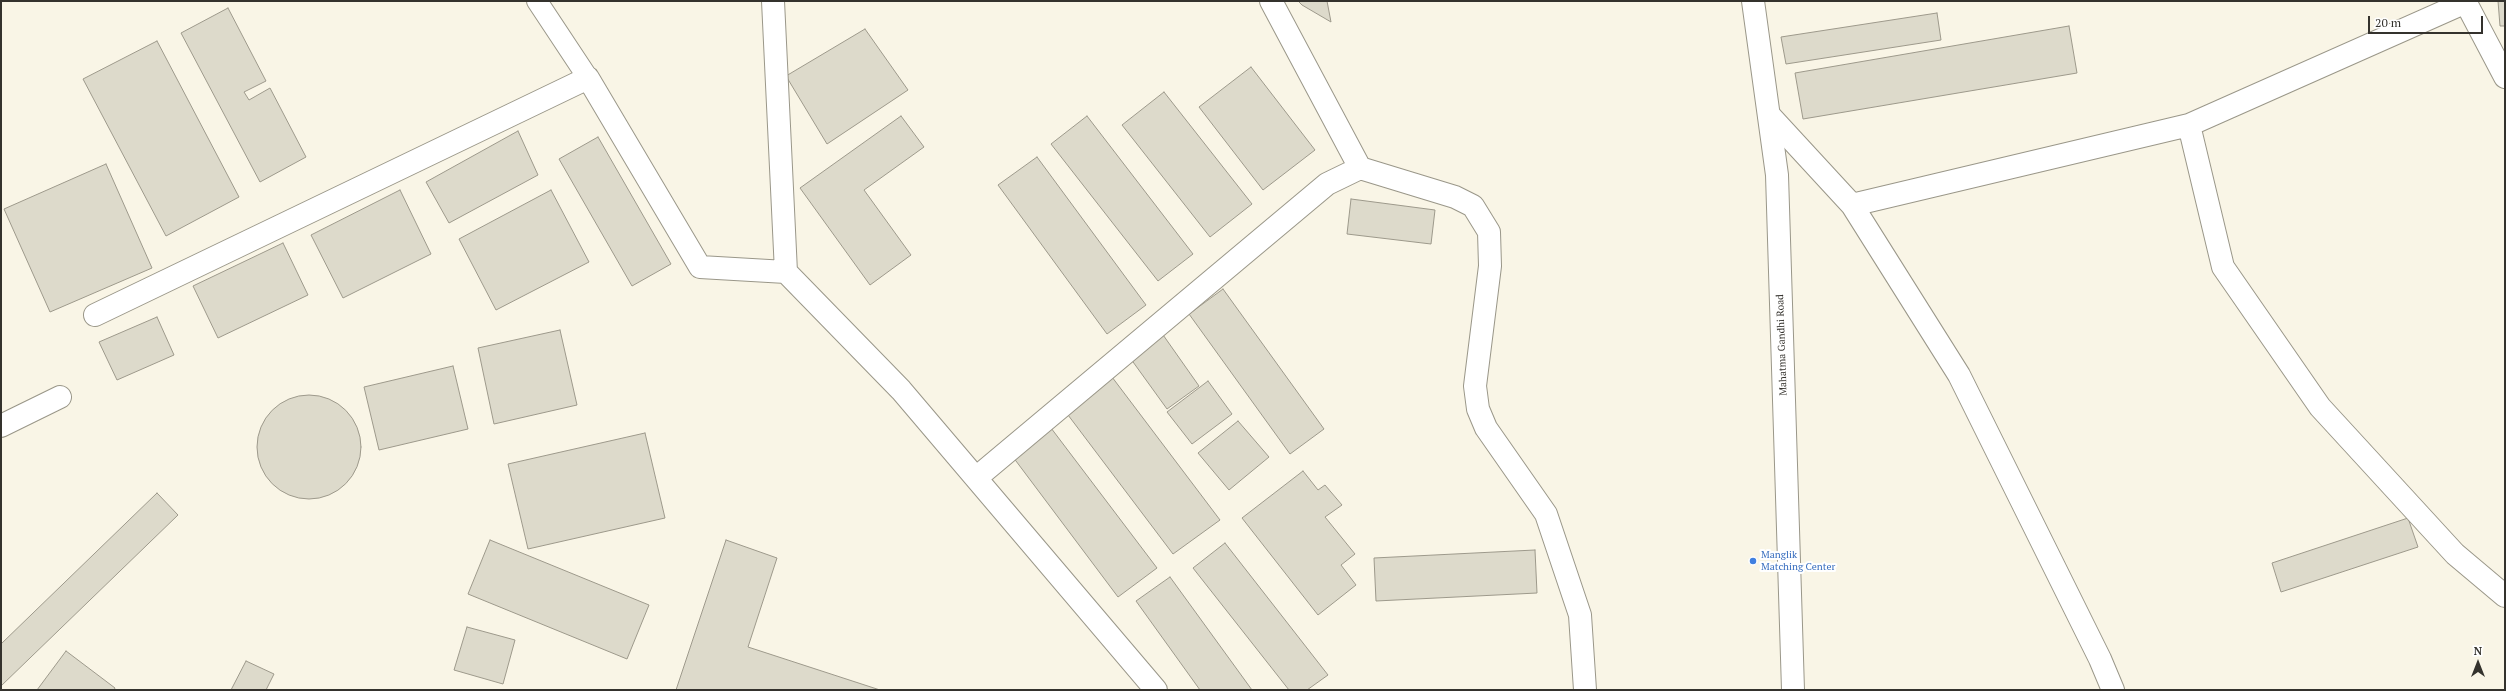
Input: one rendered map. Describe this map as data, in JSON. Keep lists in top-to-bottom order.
{
  "streets": {
    "street": ["Mahatma Gandhi Road"]
  },
  "places": ["Manglik Matching Center"],
  "scale_bar": "20 m",
  "north": "top"
}
